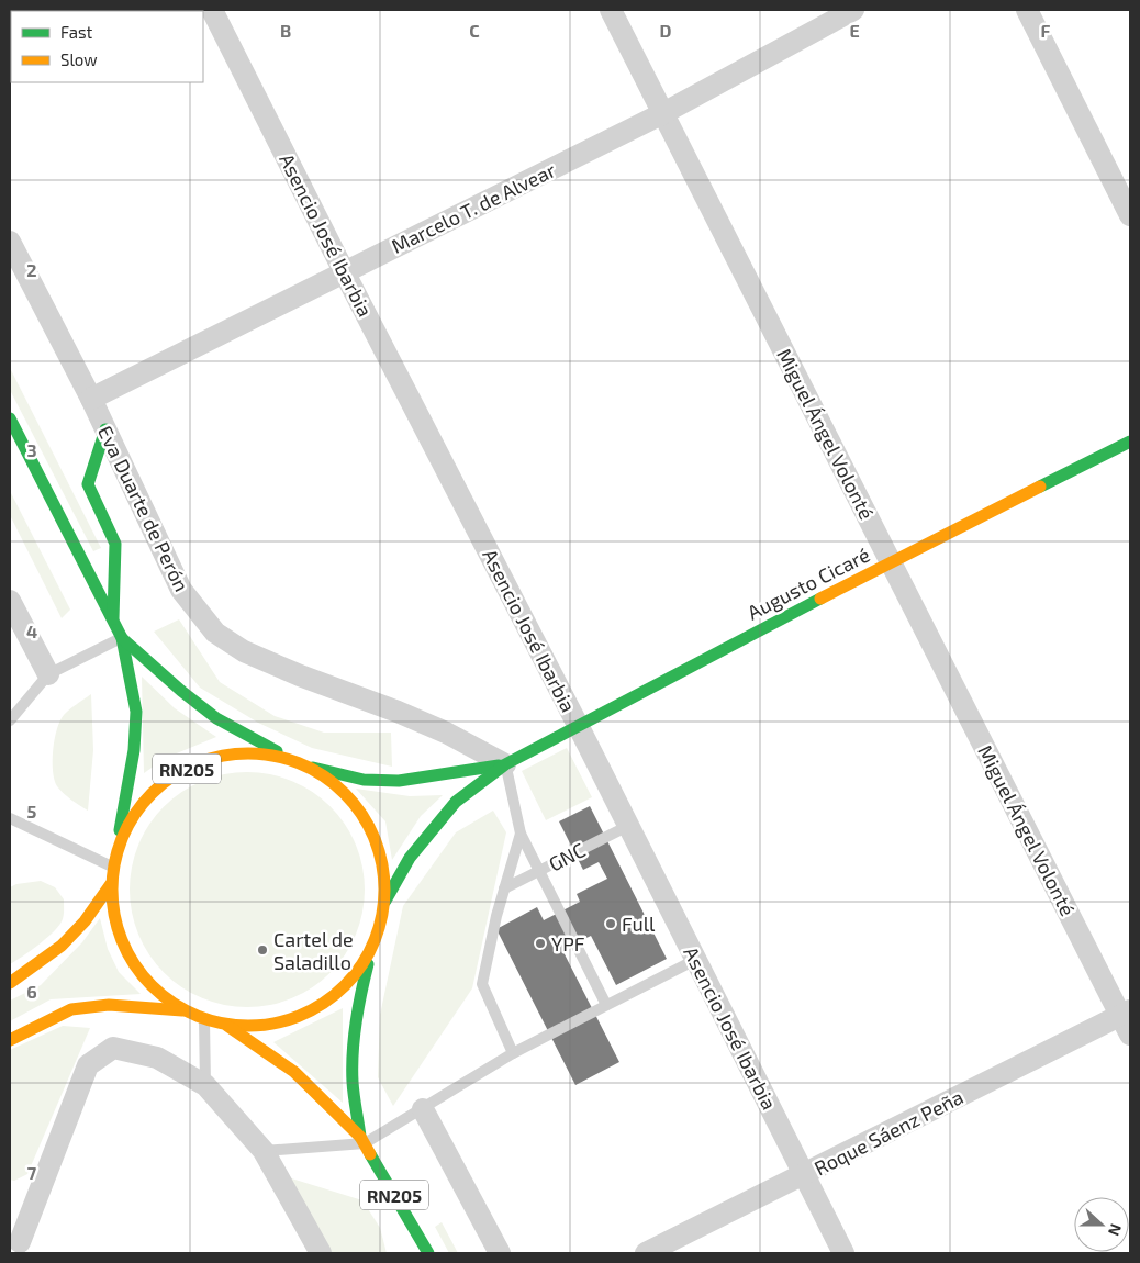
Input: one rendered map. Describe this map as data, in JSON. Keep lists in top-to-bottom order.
{
  "streets": {
    "main road": ["Augusto Cicaré", "RN205"],
    "street": [
      "Marcelo T. de Alvear",
      "Asencio José Ibarbia",
      "Miguel Ángel Volonté",
      "Eva Duarte de Perón",
      "Roque Sáenz Peña"
    ],
    "lane": ["GNC"]
  },
  "crossings": [
    ["Marcelo T. de Alvear", "Asencio José Ibarbia"],
    ["Marcelo T. de Alvear", "Miguel Ángel Volonté"],
    ["Marcelo T. de Alvear", "Eva Duarte de Perón"],
    ["Asencio José Ibarbia", "Augusto Cicaré"],
    ["Asencio José Ibarbia", "GNC"],
    ["Asencio José Ibarbia", "Roque Sáenz Peña"],
    ["Miguel Ángel Volonté", "Augusto Cicaré"],
    ["Miguel Ángel Volonté", "Roque Sáenz Peña"],
    ["Eva Duarte de Perón", "Augusto Cicaré"]
  ],
  "places": ["Full", "YPF", "Cartel de Saladillo"],
  "legend": ["Fast", "Slow"],
  "north": "right",
  "grid": {
    "columns": [
      "B",
      "C",
      "D",
      "E",
      "F"
    ],
    "rows": [
      "2",
      "3",
      "4",
      "5",
      "6",
      "7"
    ]
  }
}
